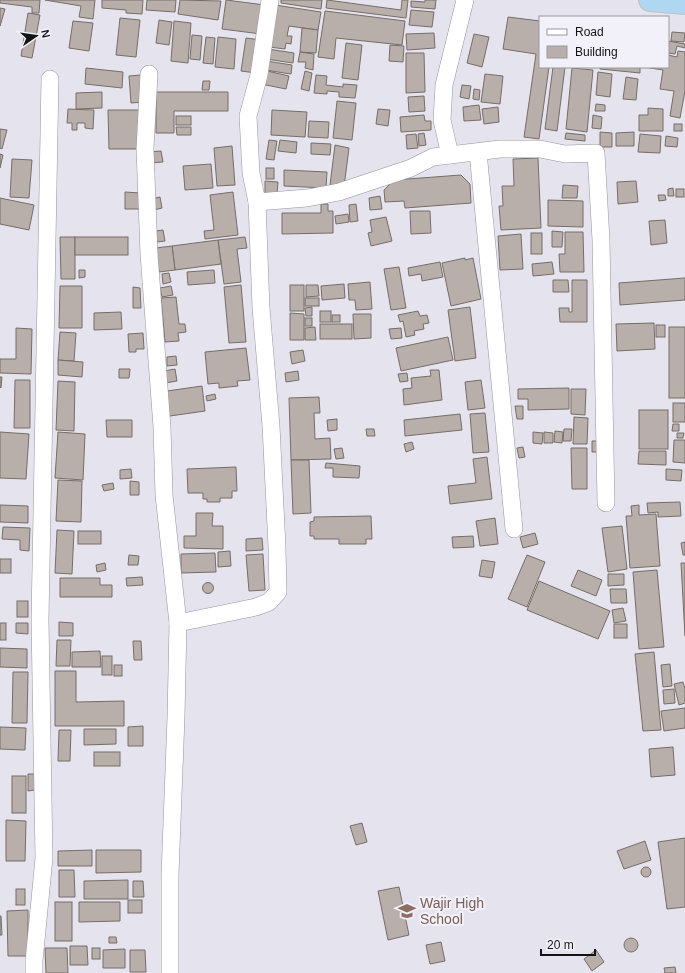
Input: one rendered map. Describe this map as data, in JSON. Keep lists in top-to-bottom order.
{
  "places": {
    "school or university": ["Wajir High School"]
  },
  "legend": ["Road", "Building"],
  "scale_bar": "20 m",
  "north": "right"
}
